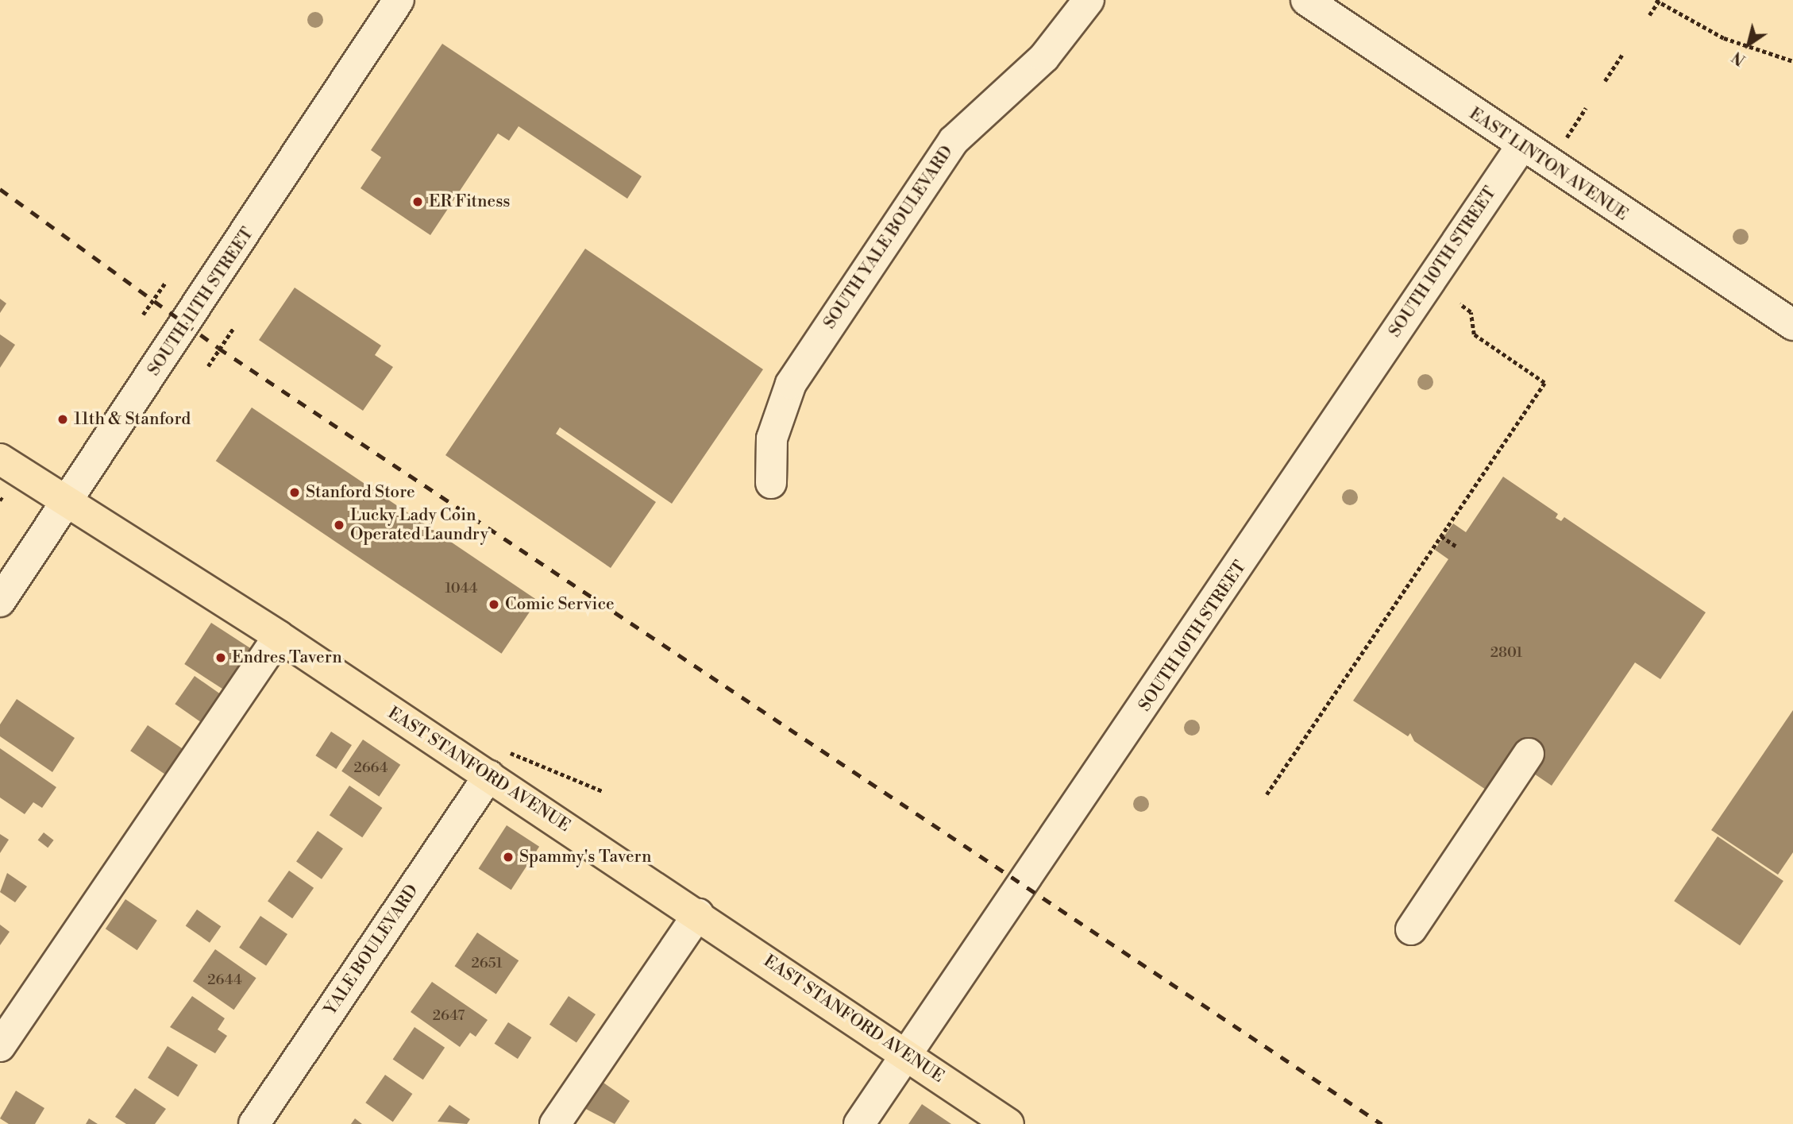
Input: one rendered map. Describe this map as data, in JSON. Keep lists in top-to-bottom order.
{
  "streets": {
    "main road": ["EAST STANFORD AVENUE"],
    "street": [
      "EAST LINTON AVENUE",
      "SOUTH YALE BOULEVARD",
      "SOUTH 10TH STREET",
      "SOUTH 11TH STREET",
      "YALE BOULEVARD"
    ]
  },
  "crossings": [
    ["EAST LINTON AVENUE", "SOUTH 10TH STREET"],
    ["SOUTH 10TH STREET", "EAST STANFORD AVENUE"],
    ["SOUTH 11TH STREET", "EAST STANFORD AVENUE"],
    ["EAST STANFORD AVENUE", "YALE BOULEVARD"]
  ],
  "places": [
    "ER Fitness",
    "11th & Stanford",
    "Stanford Store",
    "Lucky Lady Coin Operated Laundry",
    "Comic Service",
    "Endres Tavern",
    "Spammy's Tavern"
  ],
  "house_numbers": [
    "1044",
    "2801",
    "2664",
    "2651",
    "2644",
    "2647"
  ],
  "north": "bottom left"
}
